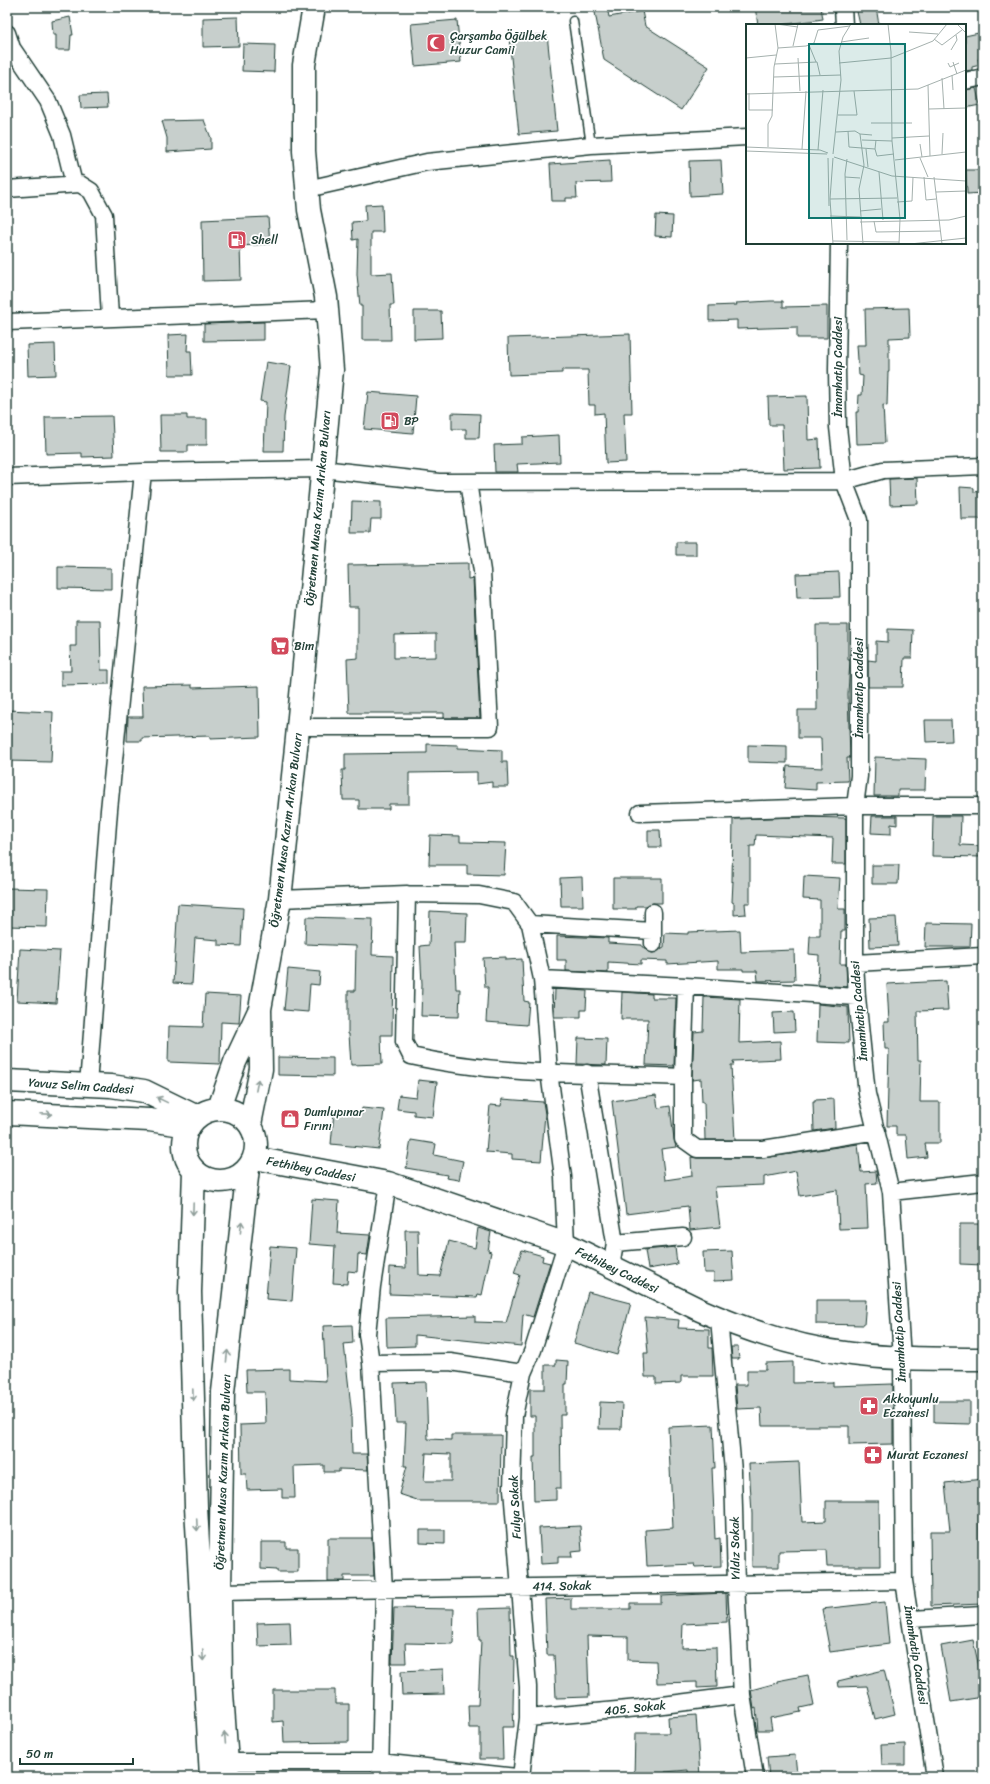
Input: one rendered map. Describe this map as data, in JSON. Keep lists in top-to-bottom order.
{
  "streets": {
    "street": [
      "İmamhatip Caddesi",
      "Öğretmen Musa Kazım Arıkan Bulvarı",
      "Yavuz Selim Caddesi",
      "Fethibey Caddesi",
      "Fulya Sokak",
      "Yıldız Sokak",
      "414. Sokak",
      "405. Sokak"
    ]
  },
  "crossings": [
    ["İmamhatip Caddesi", "Fethibey Caddesi"],
    ["İmamhatip Caddesi", "414. Sokak"],
    ["Öğretmen Musa Kazım Arıkan Bulvarı", "Yavuz Selim Caddesi"],
    ["Öğretmen Musa Kazım Arıkan Bulvarı", "Fethibey Caddesi"],
    ["Öğretmen Musa Kazım Arıkan Bulvarı", "414. Sokak"],
    ["Yavuz Selim Caddesi", "Fethibey Caddesi"],
    ["Fethibey Caddesi", "Fulya Sokak"],
    ["Fethibey Caddesi", "Yıldız Sokak"],
    ["Fulya Sokak", "414. Sokak"],
    ["Fulya Sokak", "405. Sokak"],
    ["Yıldız Sokak", "414. Sokak"],
    ["Yıldız Sokak", "405. Sokak"]
  ],
  "places": {
    "mosque": ["Çarşamba Öğülbek Huzur Camii"],
    "fuel station": ["Shell", "BP"],
    "supermarket": ["Bim"],
    "shop": ["Dumlupınar Fırını"],
    "pharmacy": ["Akkoyunlu Eczanesi", "Murat Eczanesi"]
  },
  "scale_bar": "50 m"
}
